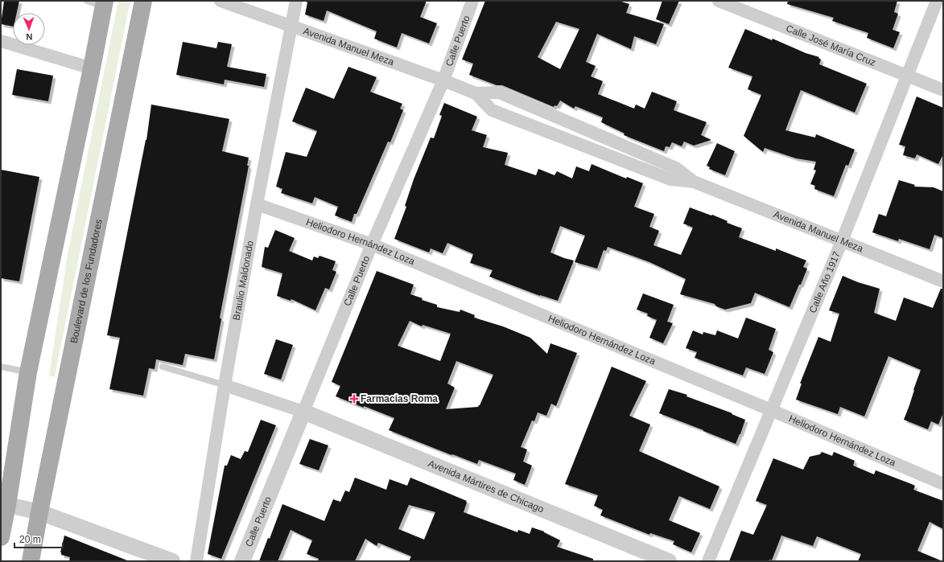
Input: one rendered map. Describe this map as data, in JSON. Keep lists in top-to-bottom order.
{
  "streets": {
    "main road": ["Boulevard de los Fundadores"],
    "street": [
      "Calle Puerto",
      "Calle José María Cruz",
      "Avenida Manuel Meza",
      "Heliodoro Hernández Loza",
      "Braulio Maldonado",
      "Calle Año 1917",
      "Avenida Mártires de Chicago"
    ]
  },
  "crossings": [
    ["Calle Puerto", "Avenida Manuel Meza"],
    ["Calle Puerto", "Heliodoro Hernández Loza"],
    ["Calle Puerto", "Avenida Mártires de Chicago"],
    ["Calle José María Cruz", "Calle Año 1917"],
    ["Avenida Manuel Meza", "Braulio Maldonado"],
    ["Avenida Manuel Meza", "Calle Año 1917"],
    ["Heliodoro Hernández Loza", "Braulio Maldonado"],
    ["Heliodoro Hernández Loza", "Calle Año 1917"]
  ],
  "places": {
    "health": ["Farmacias Roma"]
  },
  "scale_bar": "20 m",
  "north": "bottom"
}
